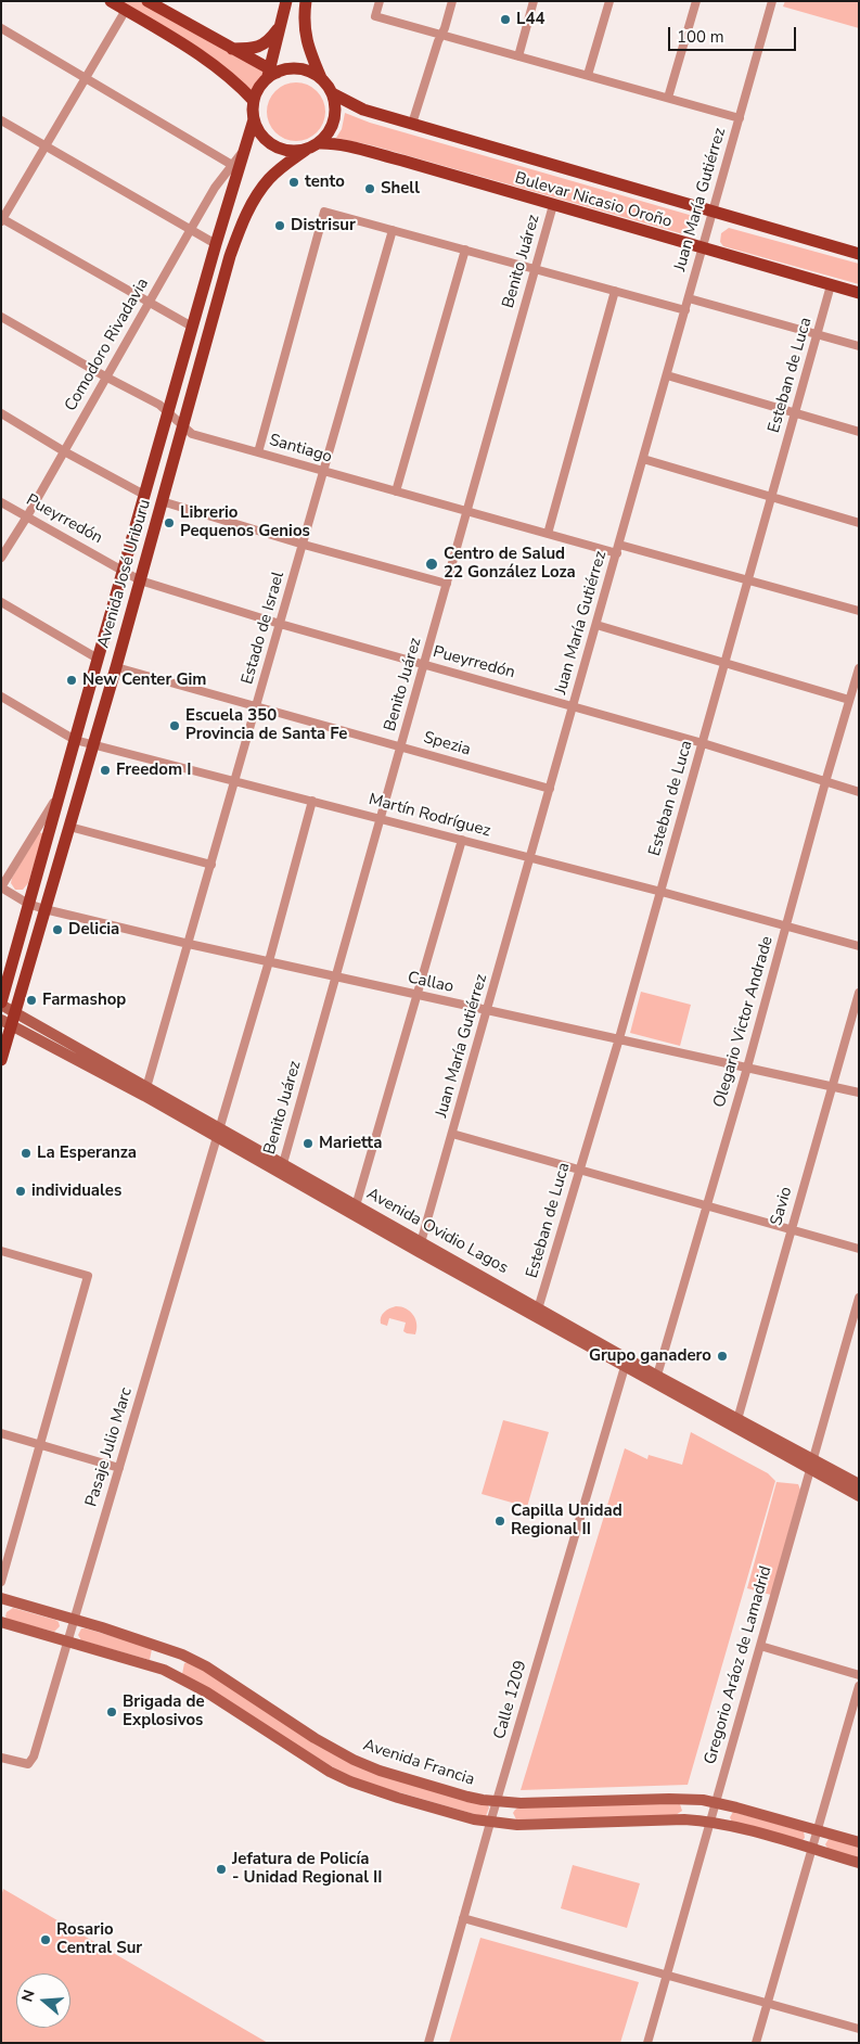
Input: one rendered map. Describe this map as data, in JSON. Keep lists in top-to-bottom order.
{
  "streets": {
    "main road": ["Bulevar Nicasio Oroño", "Avenida José Uriburu"],
    "street": [
      "Juan María Gutiérrez",
      "Benito Juárez",
      "Comodoro Rivadavia",
      "Esteban de Luca",
      "Santiago",
      "Pueyrredón",
      "Estado de Israel",
      "Spezia",
      "Martín Rodríguez",
      "Callao",
      "Olegario Victor Andrade",
      "Savio",
      "Avenida Ovidio Lagos",
      "Pasaje Julio Marc",
      "Gregorio Aráoz de Lamadrid",
      "Calle 1209",
      "Avenida Francia"
    ]
  },
  "crossings": [
    ["Juan María Gutiérrez", "Bulevar Nicasio Oroño"],
    ["Juan María Gutiérrez", "Santiago"],
    ["Juan María Gutiérrez", "Pueyrredón"],
    ["Juan María Gutiérrez", "Spezia"],
    ["Juan María Gutiérrez", "Martín Rodríguez"],
    ["Juan María Gutiérrez", "Callao"],
    ["Juan María Gutiérrez", "Avenida Ovidio Lagos"],
    ["Bulevar Nicasio Oroño", "Benito Juárez"],
    ["Bulevar Nicasio Oroño", "Esteban de Luca"],
    ["Bulevar Nicasio Oroño", "Avenida José Uriburu"],
    ["Benito Juárez", "Santiago"],
    ["Benito Juárez", "Pueyrredón"],
    ["Benito Juárez", "Spezia"],
    ["Benito Juárez", "Martín Rodríguez"],
    ["Benito Juárez", "Callao"],
    ["Benito Juárez", "Avenida Ovidio Lagos"],
    ["Comodoro Rivadavia", "Santiago"],
    ["Comodoro Rivadavia", "Pueyrredón"],
    ["Comodoro Rivadavia", "Avenida José Uriburu"],
    ["Esteban de Luca", "Santiago"],
    ["Esteban de Luca", "Pueyrredón"],
    ["Esteban de Luca", "Martín Rodríguez"],
    ["Esteban de Luca", "Callao"],
    ["Esteban de Luca", "Avenida Ovidio Lagos"],
    ["Santiago", "Avenida José Uriburu"],
    ["Santiago", "Estado de Israel"],
    ["Pueyrredón", "Avenida José Uriburu"],
    ["Pueyrredón", "Estado de Israel"],
    ["Pueyrredón", "Olegario Victor Andrade"],
    ["Avenida José Uriburu", "Spezia"],
    ["Avenida José Uriburu", "Martín Rodríguez"],
    ["Avenida José Uriburu", "Callao"],
    ["Avenida José Uriburu", "Avenida Ovidio Lagos"],
    ["Estado de Israel", "Spezia"],
    ["Estado de Israel", "Martín Rodríguez"],
    ["Estado de Israel", "Callao"],
    ["Estado de Israel", "Avenida Ovidio Lagos"],
    ["Martín Rodríguez", "Olegario Victor Andrade"],
    ["Martín Rodríguez", "Pasaje Julio Marc"],
    ["Callao", "Olegario Victor Andrade"],
    ["Callao", "Savio"],
    ["Callao", "Pasaje Julio Marc"],
    ["Olegario Victor Andrade", "Avenida Ovidio Lagos"],
    ["Savio", "Avenida Ovidio Lagos"],
    ["Avenida Ovidio Lagos", "Pasaje Julio Marc"],
    ["Avenida Ovidio Lagos", "Gregorio Aráoz de Lamadrid"],
    ["Avenida Ovidio Lagos", "Calle 1209"],
    ["Pasaje Julio Marc", "Avenida Francia"],
    ["Gregorio Aráoz de Lamadrid", "Avenida Francia"],
    ["Calle 1209", "Avenida Francia"]
  ],
  "places": [
    "L44",
    "tento",
    "Shell",
    "Distrisur",
    "Librerio Pequenos Genios",
    "Centro de Salud 22 González Loza",
    "New Center Gim",
    "Escuela 350 Provincia de Santa Fe",
    "Freedom I",
    "Delicia",
    "Farmashop",
    "Marietta",
    "La Esperanza",
    "individuales",
    "Grupo ganadero",
    "Capilla Unidad Regional II",
    "Brigada de Explosivos",
    "Jefatura de Policía - Unidad Regional II",
    "Rosario Central Sur"
  ],
  "scale_bar": "100 m",
  "north": "left"
}
